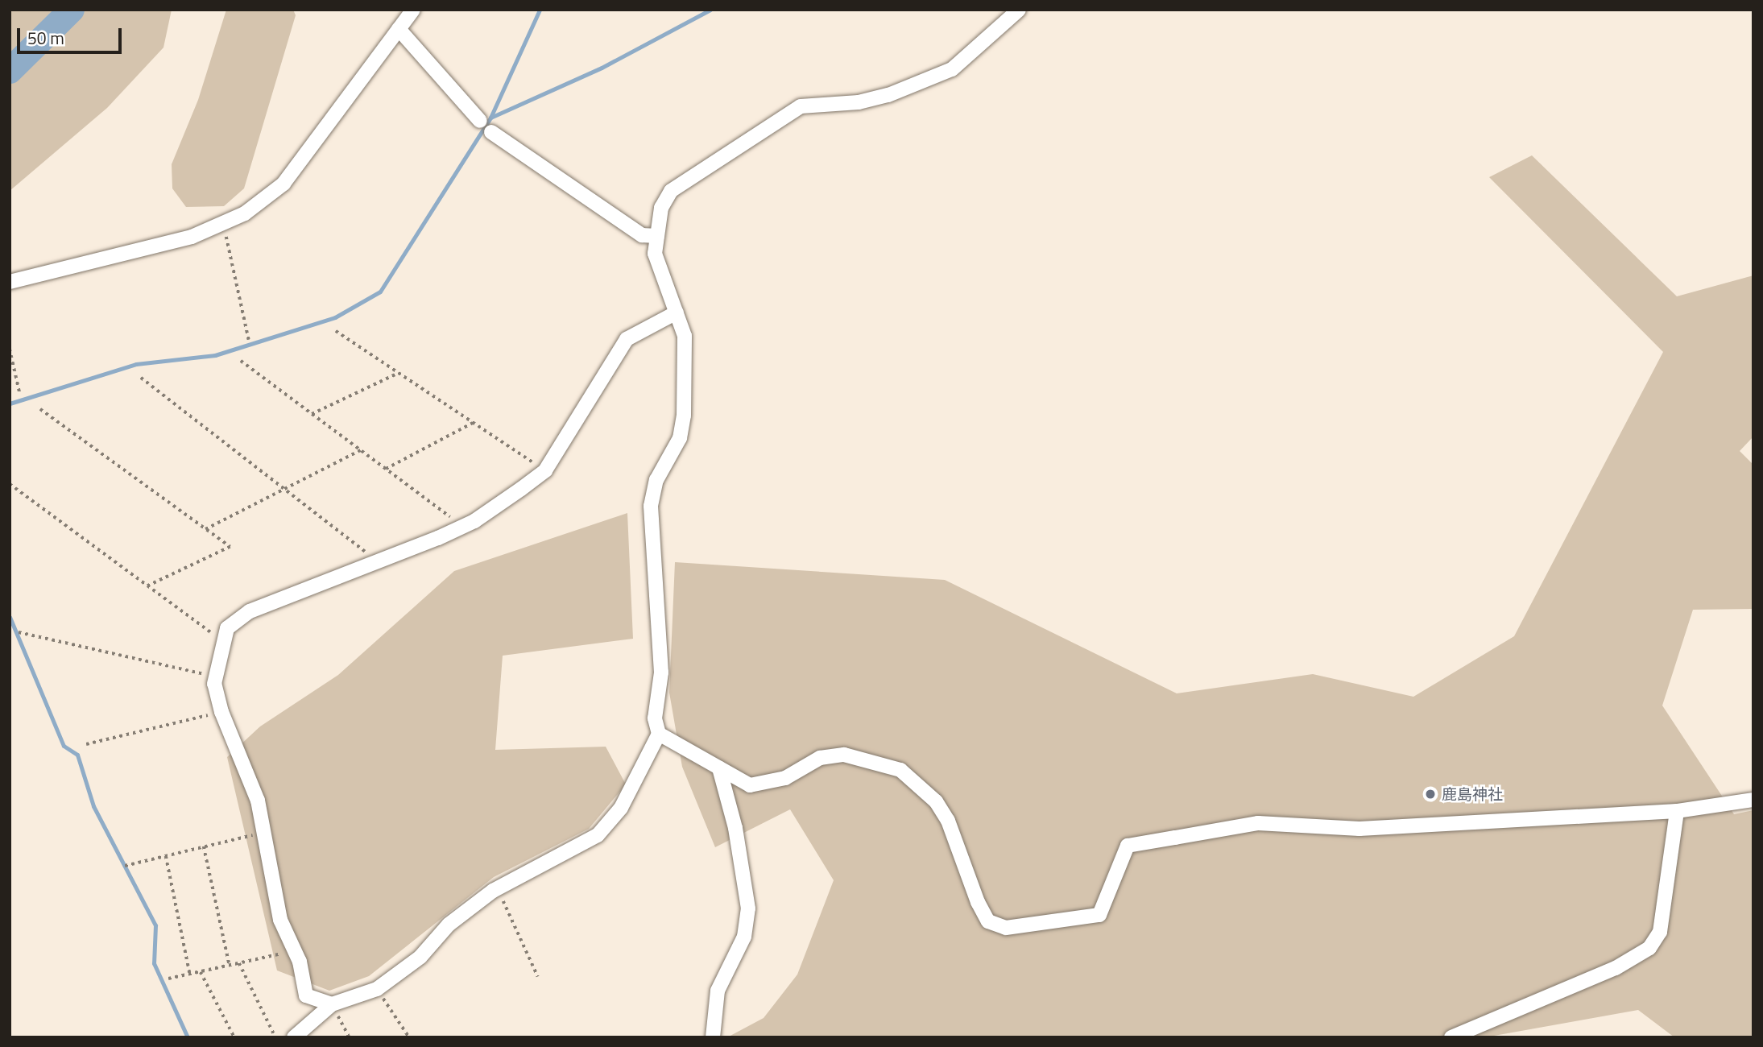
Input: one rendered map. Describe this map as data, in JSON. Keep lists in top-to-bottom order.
{
  "places": ["鹿島神社"],
  "scale_bar": "50 m"
}
